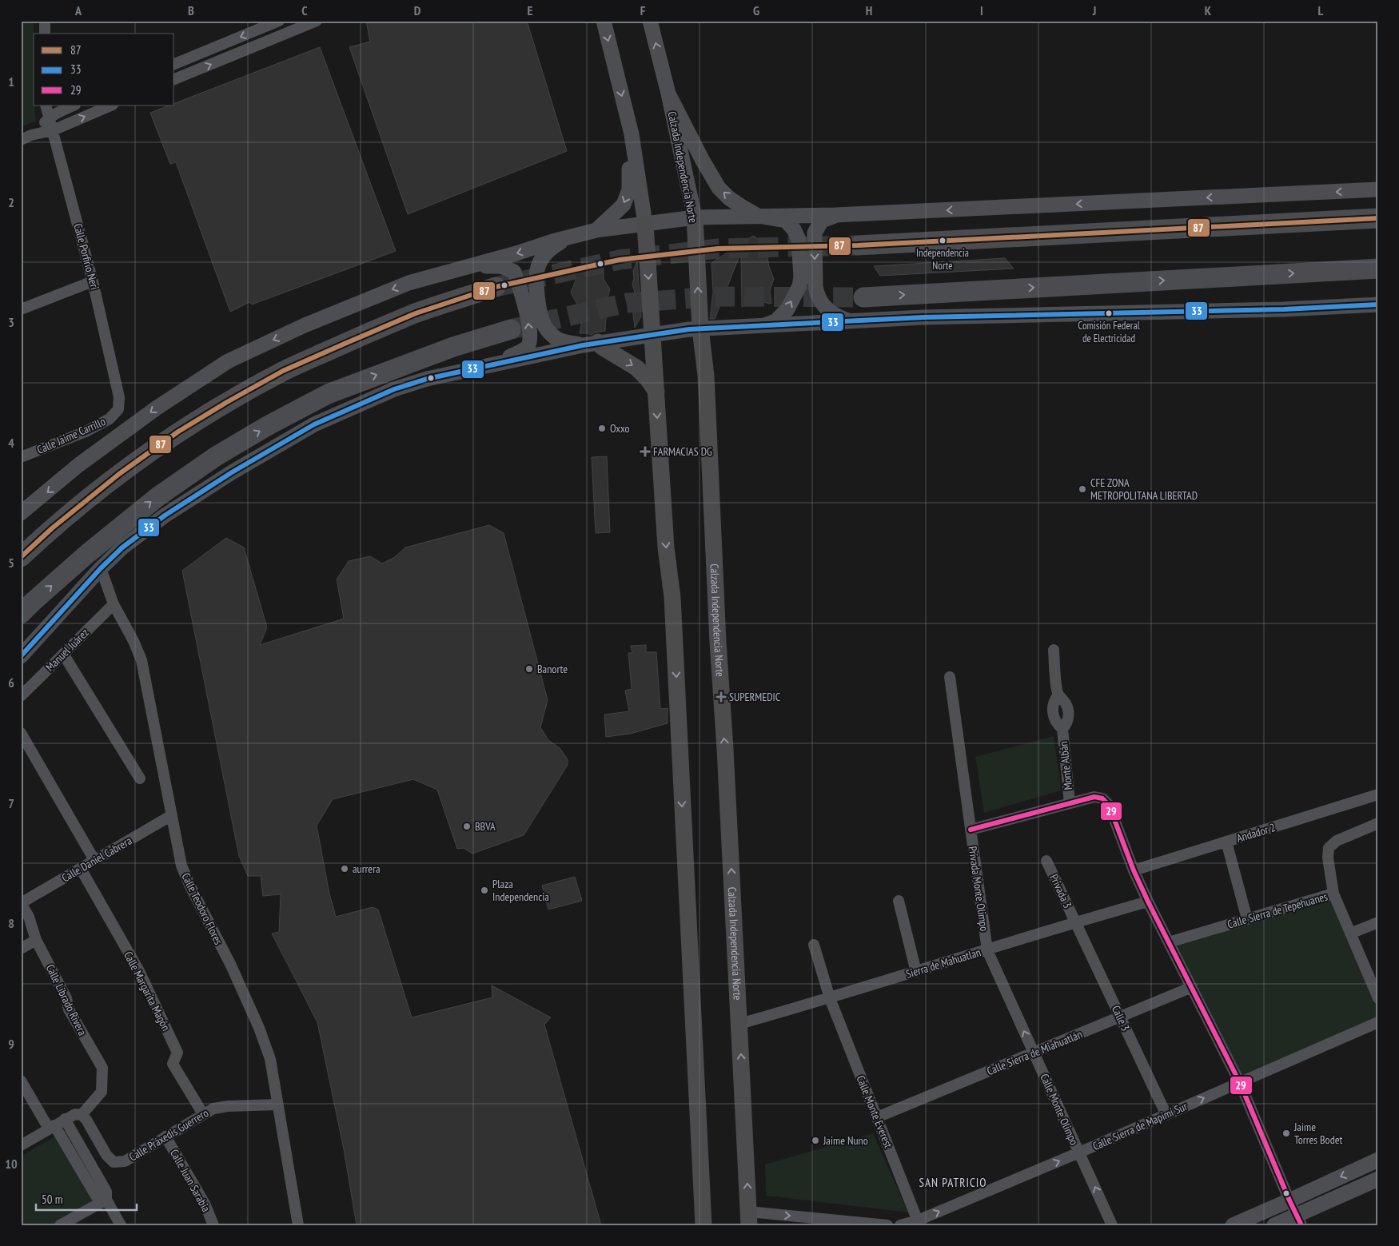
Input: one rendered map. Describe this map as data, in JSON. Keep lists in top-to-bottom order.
{
  "streets": {
    "main road": ["Calzada Independencia Norte"],
    "street": [
      "Calle Porfirio Neri",
      "Calle Jaime Carrillo",
      "Manuel Juárez",
      "Monte Albán",
      "Andador 2",
      "Calle Daniel Cabrera",
      "Privada Monte Olimpo",
      "Privada 3",
      "Calle Teodoro Flores",
      "Calle Sierra de Tepehuanes",
      "Sierra de Mahuatlan",
      "Calle Margarita Magón",
      "Calle Librado Rivera",
      "Calle 3",
      "Calle Sierra de Miahuatlán",
      "Calle Monte Olimpo",
      "Calle Monte Everest",
      "Calle Sierra de Mapimí Sur",
      "Calle Práxedis Guerrero",
      "Calle Juan Sarabia"
    ]
  },
  "crossings": [
    ["Calzada Independencia Norte", "Sierra de Mahuatlan"],
    ["Calle Porfirio Neri", "Calle Jaime Carrillo"],
    ["Manuel Juárez", "Calle Teodoro Flores"],
    ["Calle Daniel Cabrera", "Calle Teodoro Flores"],
    ["Calle Daniel Cabrera", "Calle Margarita Magón"],
    ["Calle Daniel Cabrera", "Calle Librado Rivera"],
    ["Privada Monte Olimpo", "Sierra de Mahuatlan"],
    ["Privada Monte Olimpo", "Calle Monte Olimpo"],
    ["Privada 3", "Sierra de Mahuatlan"],
    ["Privada 3", "Calle 3"],
    ["Calle Teodoro Flores", "Calle Práxedis Guerrero"],
    ["Sierra de Mahuatlan", "Calle 3"],
    ["Sierra de Mahuatlan", "Calle Monte Olimpo"],
    ["Sierra de Mahuatlan", "Calle Monte Everest"],
    ["Calle Margarita Magón", "Calle Práxedis Guerrero"],
    ["Calle Librado Rivera", "Calle Práxedis Guerrero"],
    ["Calle 3", "Calle Sierra de Miahuatlán"],
    ["Calle 3", "Calle Sierra de Mapimí Sur"],
    ["Calle Sierra de Miahuatlán", "Calle Monte Olimpo"],
    ["Calle Sierra de Miahuatlán", "Calle Monte Everest"],
    ["Calle Monte Olimpo", "Calle Sierra de Mapimí Sur"],
    ["Calle Monte Everest", "Calle Sierra de Mapimí Sur"],
    ["Calle Práxedis Guerrero", "Calle Juan Sarabia"]
  ],
  "one_way": ["Calzada Independencia Norte", "Calle Monte Olimpo", "Calle Sierra de Mapimí Sur"],
  "districts": ["SAN PATRICIO"],
  "places": {
    "other": [
      "Independencia Norte",
      "Comisión Federal de Electricidad",
      "Oxxo",
      "CFE ZONA METROPOLITANA LIBERTAD",
      "Banorte",
      "BBVA",
      "aurrera",
      "Plaza Independencia",
      "Jaime Torres Bodet",
      "Jaime Nuno"
    ],
    "health": ["FARMACIAS DG", "SUPERMEDIC"]
  },
  "lines": ["transit line 87", "transit line 33", "transit line 29"],
  "legend": ["87", "33", "29"],
  "scale_bar": "50 m",
  "grid": {
    "columns": [
      "A",
      "B",
      "C",
      "D",
      "E",
      "F",
      "G",
      "H",
      "I",
      "J",
      "K",
      "L"
    ],
    "rows": [
      "1",
      "2",
      "3",
      "4",
      "5",
      "6",
      "7",
      "8",
      "9",
      "10"
    ]
  }
}
